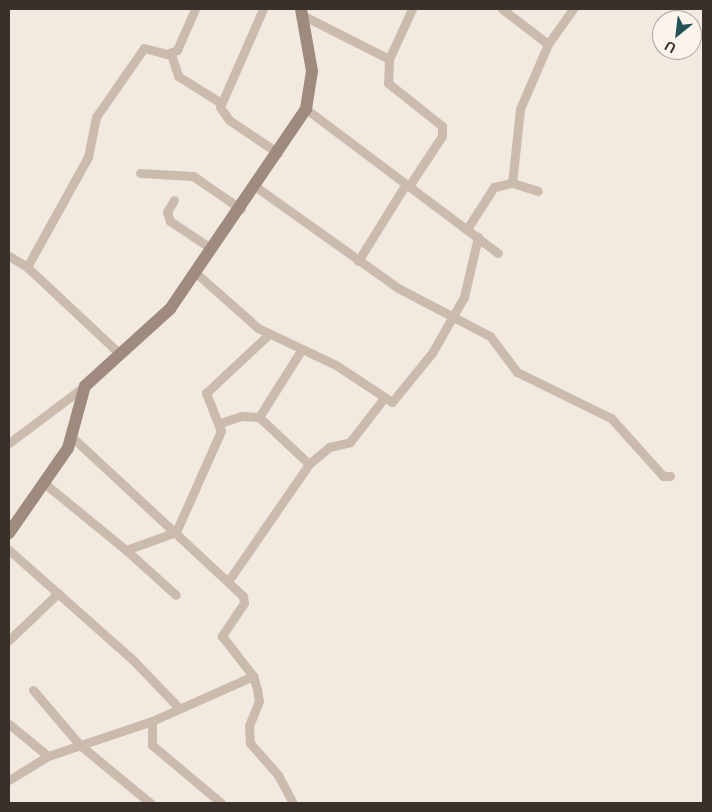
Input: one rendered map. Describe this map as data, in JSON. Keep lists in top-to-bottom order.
{
  "north": "bottom left"
}
